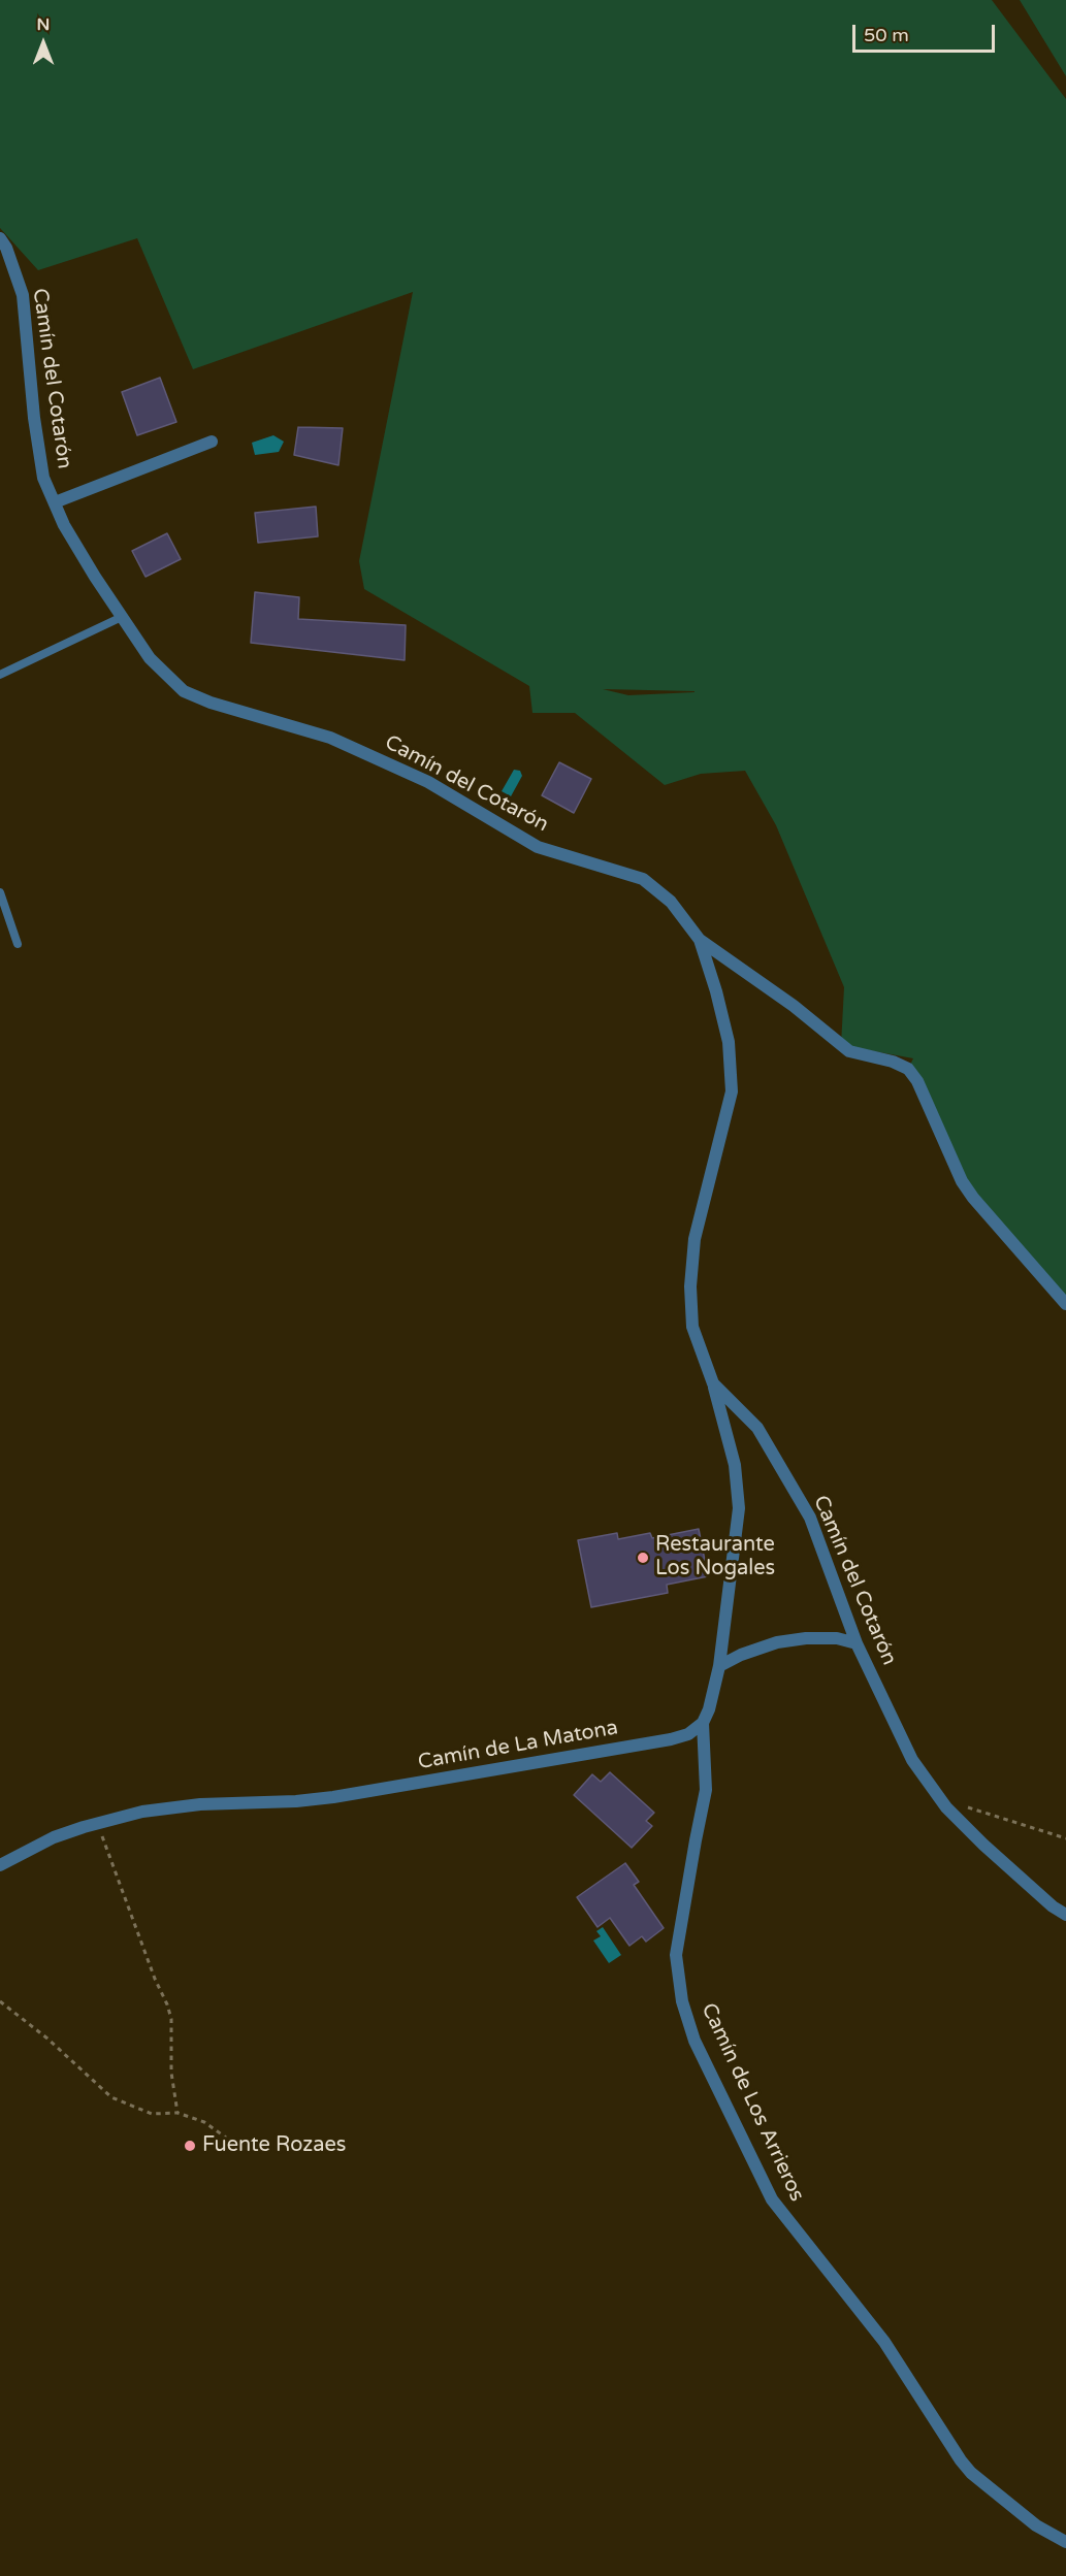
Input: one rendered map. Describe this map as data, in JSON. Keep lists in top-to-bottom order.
{
  "streets": {
    "street": ["Camín del Cotarón", "Camín de La Matona", "Camín de Los Arrieros"]
  },
  "crossings": [
    ["Camín de La Matona", "Camín de Los Arrieros"]
  ],
  "places": ["Restaurante Los Nogales", "Fuente Rozaes"],
  "scale_bar": "50 m",
  "north": "top"
}
